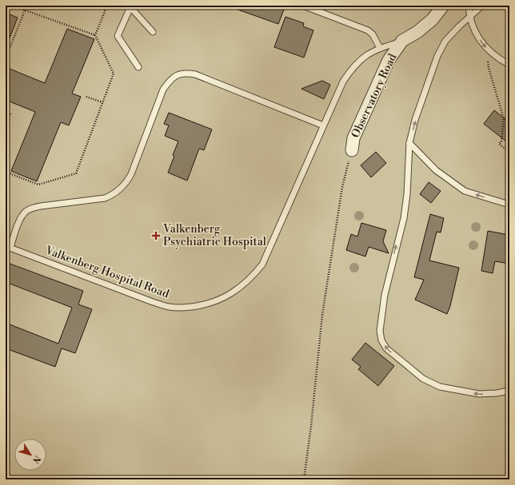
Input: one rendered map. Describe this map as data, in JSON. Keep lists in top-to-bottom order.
{
  "streets": {
    "street": ["Observatory Road"],
    "lane": ["Valkenberg Hospital Road"]
  },
  "crossings": [
    ["Observatory Road", "Valkenberg Hospital Road"]
  ],
  "places": {
    "health": ["Valkenberg Psychiatric Hospital"]
  },
  "north": "bottom right"
}
